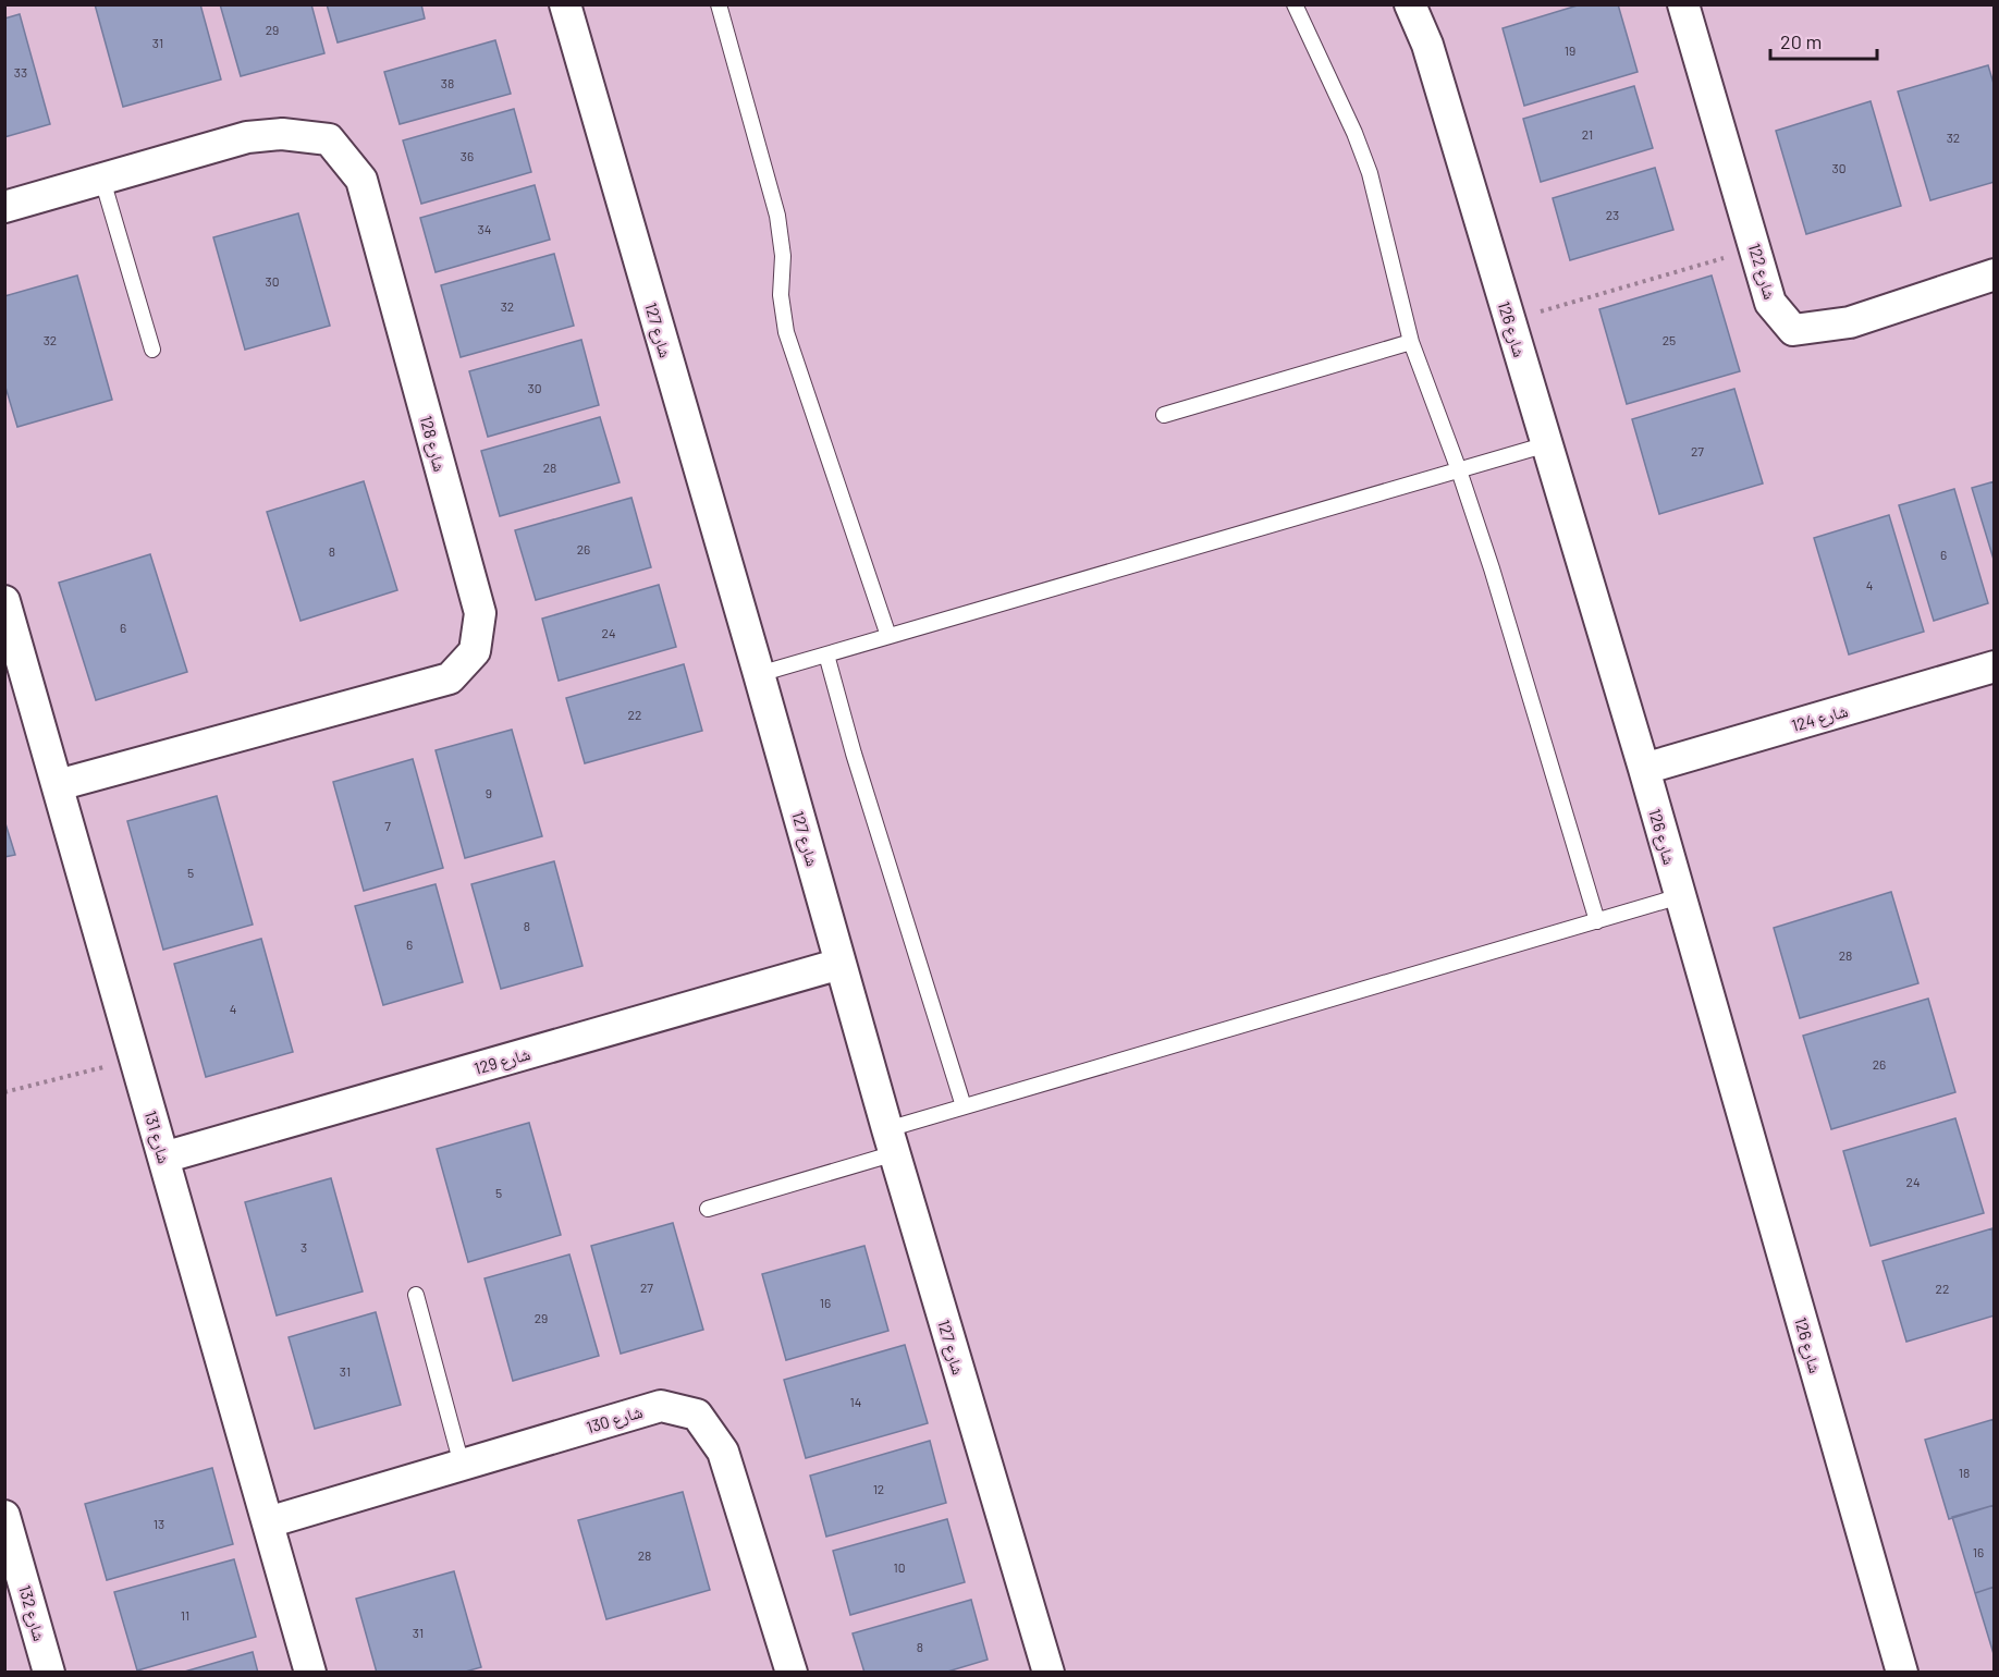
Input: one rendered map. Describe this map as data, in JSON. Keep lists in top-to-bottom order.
{
  "streets": {
    "street": [
      "شارع 122",
      "شارع 126",
      "شارع 127",
      "شارع 128",
      "شارع 124",
      "شارع 129",
      "شارع 131",
      "شارع 130",
      "شارع 132"
    ]
  },
  "crossings": [
    ["شارع 126", "شارع 124"],
    ["شارع 127", "شارع 129"],
    ["شارع 128", "شارع 131"],
    ["شارع 129", "شارع 131"],
    ["شارع 131", "شارع 130"]
  ],
  "house_numbers": [
    "29",
    "31",
    "19",
    "33",
    "38",
    "21",
    "32",
    "36",
    "30",
    "23",
    "34",
    "30",
    "32",
    "32",
    "25",
    "30",
    "27",
    "28",
    "26",
    "8",
    "6",
    "4",
    "6",
    "24",
    "22",
    "9",
    "7",
    "5",
    "8",
    "6",
    "28",
    "4",
    "26",
    "24",
    "5",
    "3",
    "27",
    "22",
    "16",
    "29",
    "31",
    "14",
    "18",
    "12",
    "13",
    "16",
    "28",
    "10",
    "11",
    "31",
    "8"
  ],
  "scale_bar": "20 m"
}
